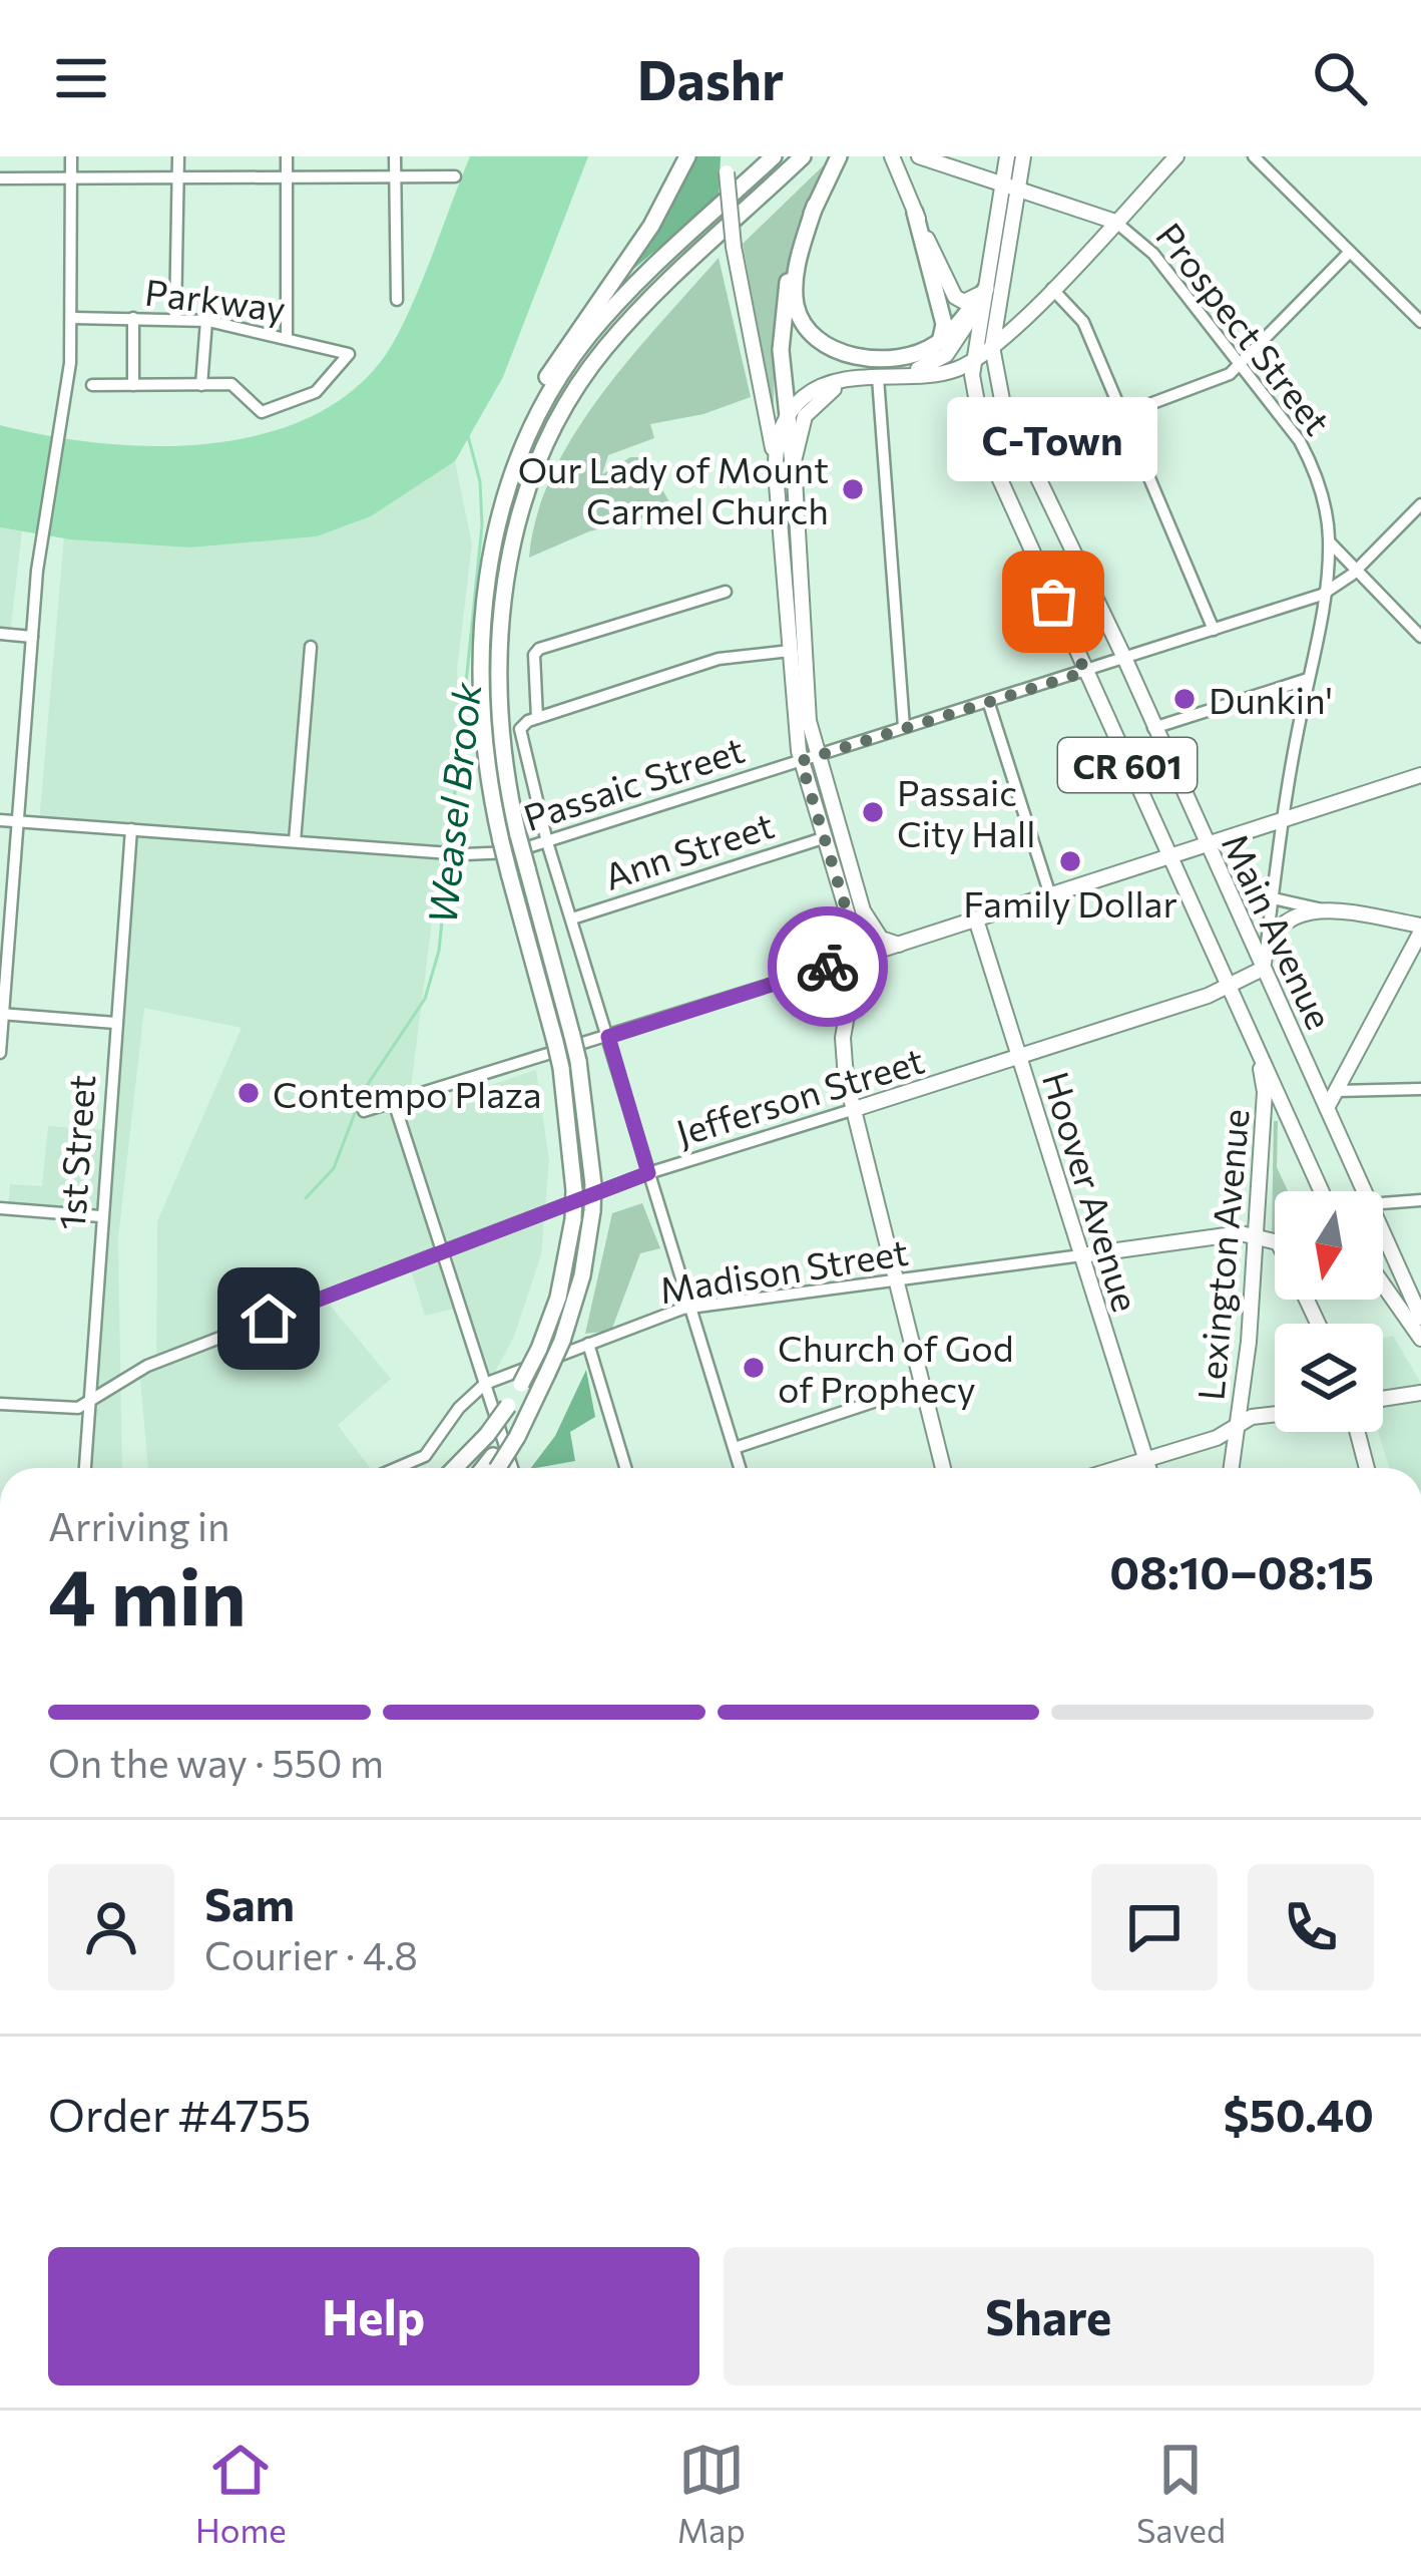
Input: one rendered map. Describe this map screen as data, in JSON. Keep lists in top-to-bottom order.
{
  "streets": {
    "main road": [
      "Prospect Street",
      "CR 601",
      "Main Avenue",
      "Jefferson Street",
      "Hoover Avenue",
      "Lexington Avenue",
      "Madison Street"
    ],
    "street": [
      "Parkway",
      "Passaic Street",
      "Ann Street",
      "1st Street"
    ]
  },
  "crossings": [
    ["Prospect Street", "Passaic Street"],
    ["Prospect Street", "Main Avenue"],
    ["Prospect Street", "Jefferson Street"],
    ["Passaic Street", "Main Avenue"],
    ["Passaic Street", "1st Street"],
    ["Main Avenue", "Jefferson Street"],
    ["Main Avenue", "Lexington Avenue"],
    ["Jefferson Street", "1st Street"],
    ["Jefferson Street", "Hoover Avenue"],
    ["Hoover Avenue", "Madison Street"],
    ["Lexington Avenue", "Madison Street"]
  ],
  "water": ["Weasel Brook"],
  "places": [
    "Our Lady of Mount Carmel Church",
    "C-Town",
    "Dunkin'",
    "Passaic City Hall",
    "Family Dollar",
    "Contempo Plaza",
    "Church of God of Prophecy"
  ],
  "north": "bottom",
  "page": {
    "header": "Dashr",
    "bubble": "C-Town",
    "heading": ["4 min", "Arriving in", "08:10–08:15"],
    "panel": [
      "Sam",
      "Courier · 4.8",
      "Order #4755",
      "$50.40"
    ],
    "bar": "On the way · 550 m",
    "buttons": ["Help", "Share"],
    "tabs": ["Home", "Map", "Saved"]
  }
}
